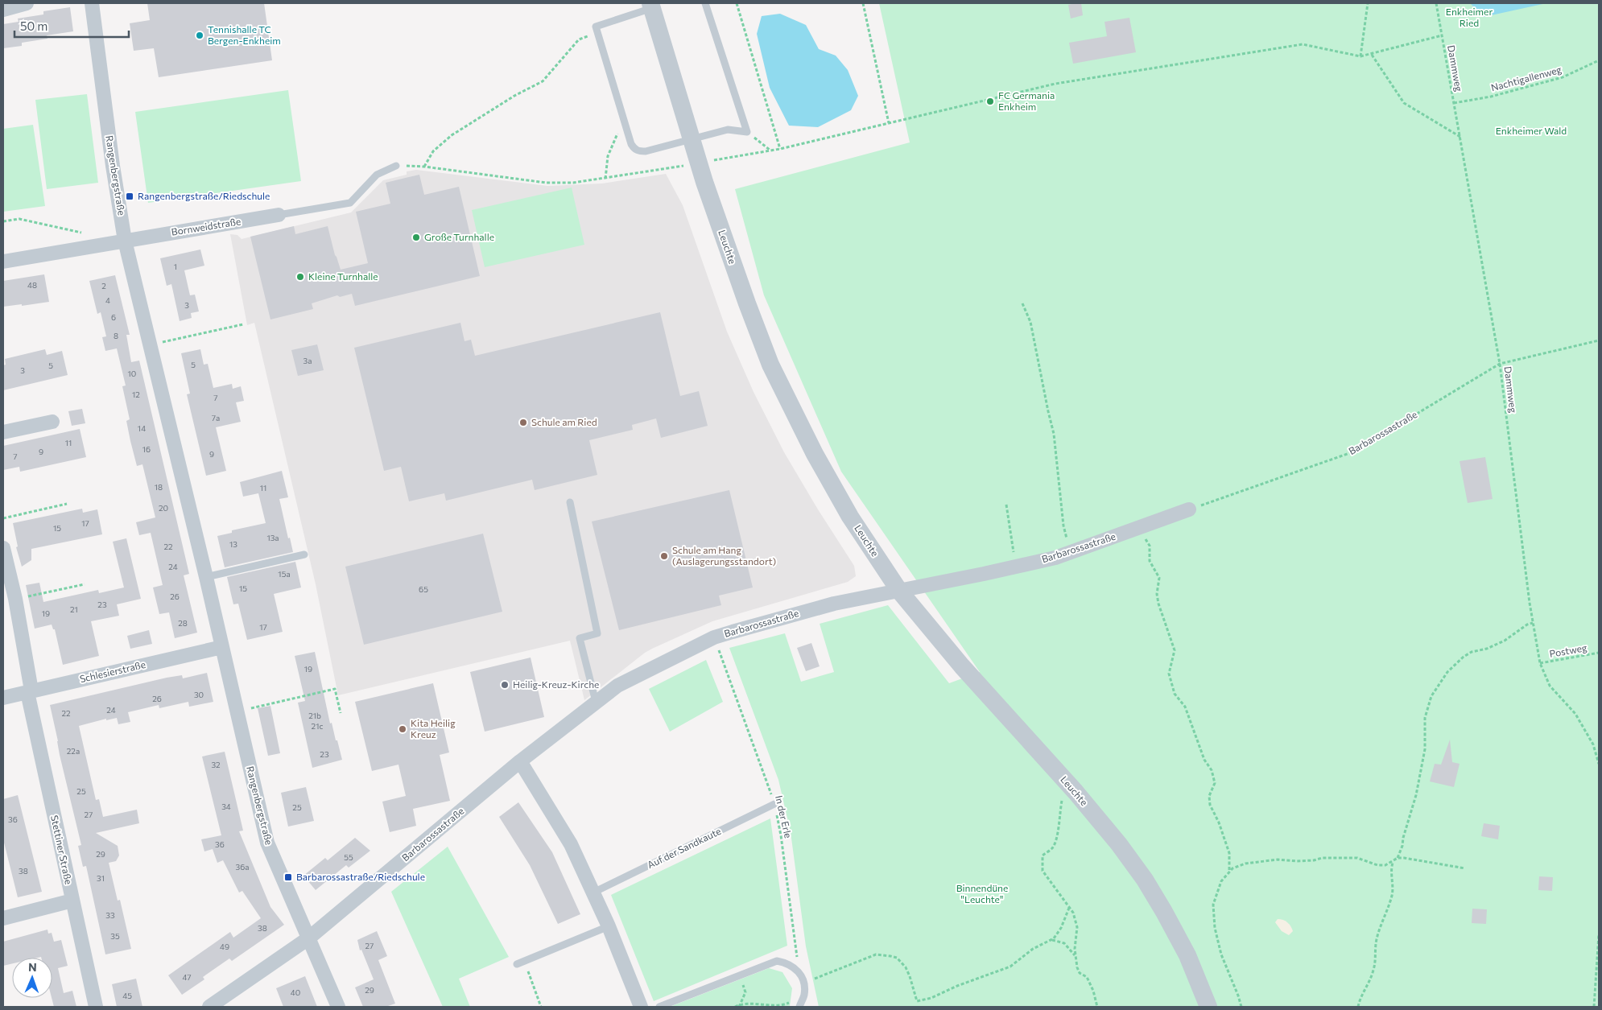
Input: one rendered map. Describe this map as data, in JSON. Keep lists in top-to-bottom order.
{
  "streets": {
    "street": [
      "Rangenbergstraße",
      "Bornweidstraße",
      "Leuchte",
      "Barbarossastraße",
      "Schlesierstraße",
      "Stettiner Straße"
    ],
    "lane": ["Auf der Sandkaute"],
    "path": [
      "Dammweg",
      "Nachtigallenweg",
      "Postweg",
      "In der Erle"
    ]
  },
  "crossings": [
    ["Dammweg", "Nachtigallenweg"],
    ["Dammweg", "Barbarossastraße"],
    ["Dammweg", "Postweg"],
    ["Rangenbergstraße", "Bornweidstraße"],
    ["Rangenbergstraße", "Barbarossastraße"],
    ["Rangenbergstraße", "Schlesierstraße"],
    ["Leuchte", "Barbarossastraße"],
    ["Barbarossastraße", "In der Erle"],
    ["Schlesierstraße", "Stettiner Straße"],
    ["In der Erle", "Auf der Sandkaute"]
  ],
  "parks": ["Enkheimer Ried", "Enkheimer Wald", "Binnendüne \"Leuchte\""],
  "places": {
    "other": [
      "Tennishalle TC Bergen-Enkheim",
      "FC Germania Enkheim",
      "Große Turnhalle",
      "Kleine Turnhalle",
      "Schule am Ried",
      "Schule am Hang (Auslagerungsstandort)",
      "Heilig-Kreuz-Kirche",
      "Kita Heilig Kreuz"
    ],
    "transit": ["Rangenbergstraße/Riedschule", "Barbarossastraße/Riedschule"]
  },
  "house_numbers": [
    "1",
    "48",
    "2",
    "4",
    "3",
    "6",
    "8",
    "3a",
    "5",
    "5",
    "3",
    "10",
    "12",
    "7",
    "7a",
    "14",
    "11",
    "16",
    "9",
    "9",
    "7",
    "18",
    "11",
    "20",
    "17",
    "15",
    "13a",
    "13",
    "22",
    "24",
    "15a",
    "15",
    "65",
    "26",
    "23",
    "21",
    "19",
    "28",
    "17",
    "19",
    "30",
    "26",
    "24",
    "22",
    "21b",
    "21c",
    "22a",
    "23",
    "32",
    "25",
    "34",
    "25",
    "27",
    "36",
    "36",
    "29",
    "55",
    "36a",
    "38",
    "31",
    "33",
    "38",
    "35",
    "27",
    "49",
    "47",
    "29",
    "40",
    "45"
  ],
  "scale_bar": "50 m",
  "north": "top"
}
